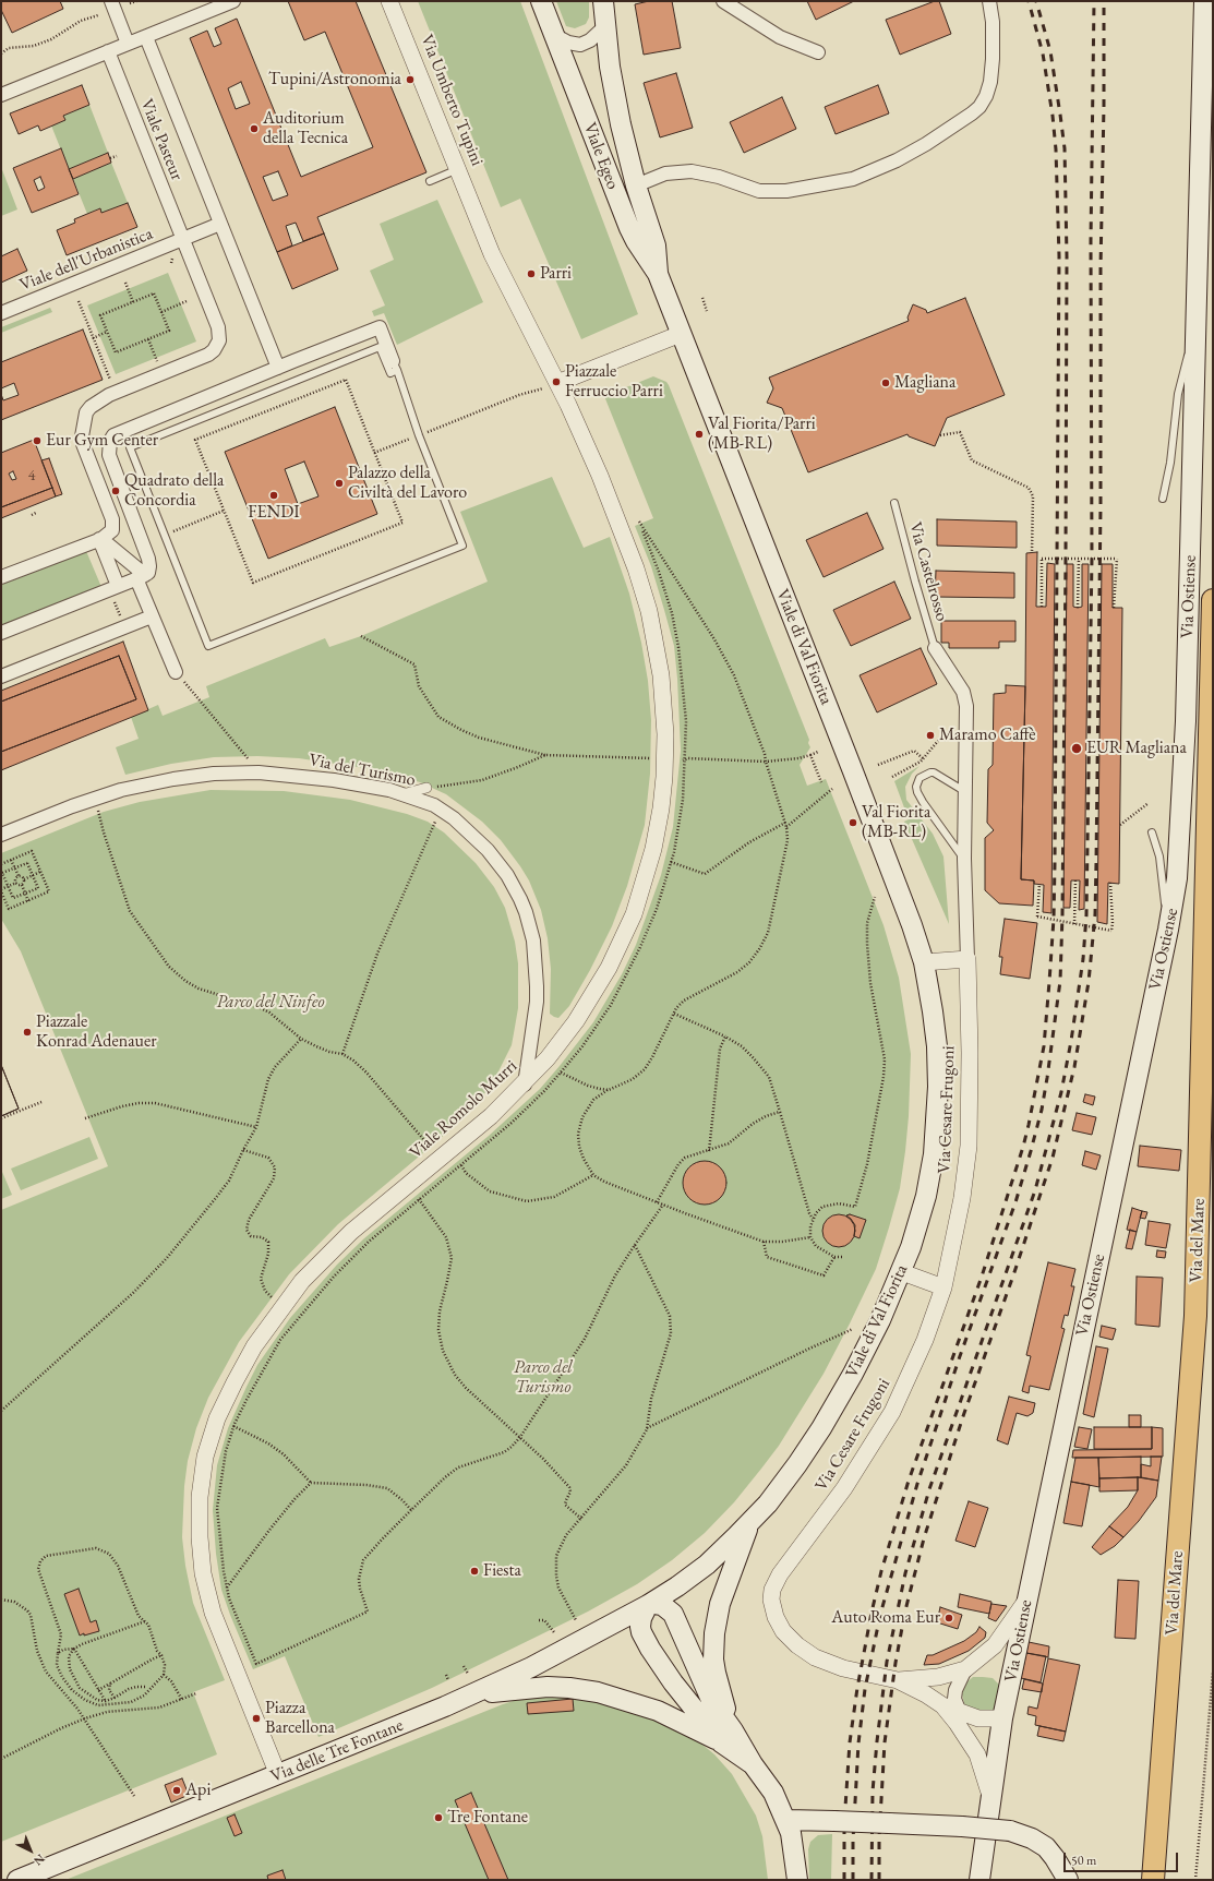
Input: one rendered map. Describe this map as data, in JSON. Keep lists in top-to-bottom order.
{
  "streets": {
    "main road": [
      "Viale Egeo",
      "Via Ostiense",
      "Viale di Val Fiorita",
      "Via del Mare",
      "Via delle Tre Fontane"
    ],
    "street": [
      "Via Umberto Tupini",
      "Viale Pasteur",
      "Viale dell'Urbanistica",
      "Via del Turismo",
      "Viale Romolo Murri",
      "Via Cesare Frugoni"
    ],
    "lane": ["Via Castelrosso"]
  },
  "crossings": [
    ["Via Umberto Tupini", "Viale Romolo Murri"],
    ["Viale Pasteur", "Viale dell'Urbanistica"],
    ["Viale Egeo", "Viale di Val Fiorita"],
    ["Viale di Val Fiorita", "Via delle Tre Fontane"],
    ["Via del Turismo", "Viale Romolo Murri"],
    ["Viale Romolo Murri", "Via delle Tre Fontane"]
  ],
  "parks": ["Parco del Ninfeo", "Parco del Turismo"],
  "places": [
    "Tupini/Astronomia",
    "Auditorium della Tecnica",
    "Parri",
    "Piazzale Ferruccio Parri",
    "Magliana",
    "Val Fiorita/Parri (MB-RL)",
    "Eur Gym Center",
    "Palazzo della Civiltà del Lavoro",
    "Quadrato della Concordia",
    "FENDI",
    "Maramo Caffè",
    "EUR Magliana",
    "Val Fiorita (MB-RL)",
    "Piazzale Konrad Adenauer",
    "Fiesta",
    "Auto Roma Eur",
    "Piazza Barcellona",
    "Api",
    "Tre Fontane"
  ],
  "house_numbers": ["4"],
  "scale_bar": "50 m",
  "north": "bottom right"
}
